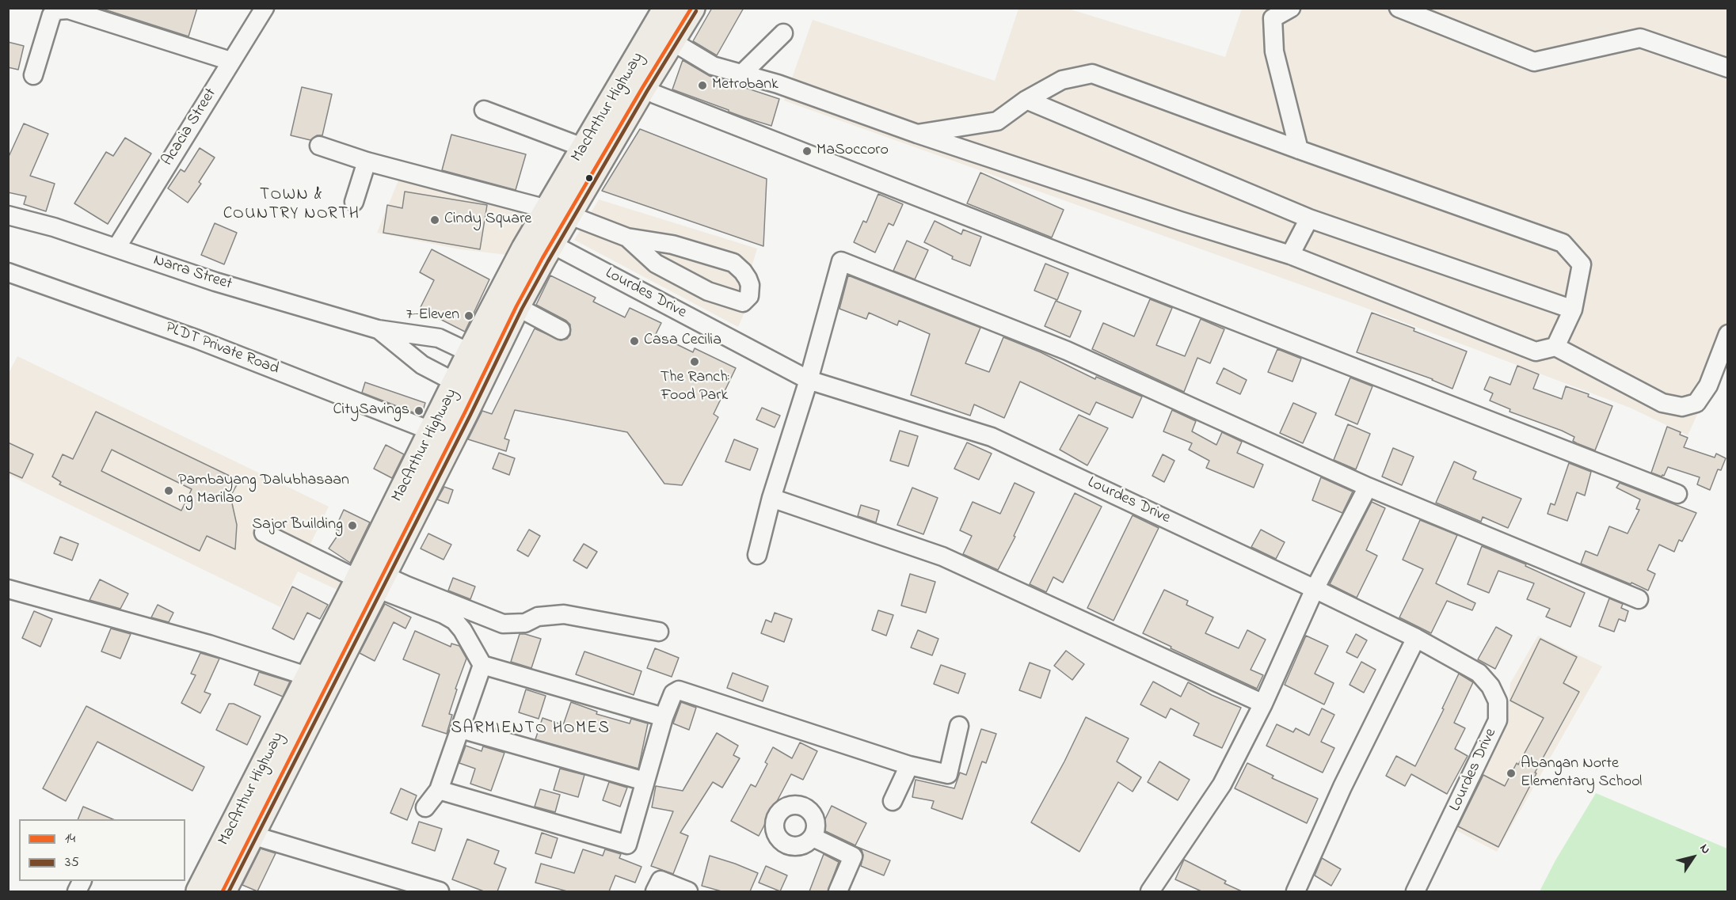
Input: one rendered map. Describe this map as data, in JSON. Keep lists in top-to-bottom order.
{
  "streets": {
    "highway": ["MacArthur Highway"],
    "street": [
      "Acacia Street",
      "Narra Street",
      "Lourdes Drive",
      "PLDT Private Road"
    ]
  },
  "crossings": [
    ["MacArthur Highway", "Narra Street"],
    ["MacArthur Highway", "Lourdes Drive"],
    ["MacArthur Highway", "PLDT Private Road"],
    ["Acacia Street", "Narra Street"]
  ],
  "districts": ["TOWN & COUNTRY NORTH", "SARMIENTO HOMES"],
  "places": [
    "Metrobank",
    "MaSoccoro",
    "Cindy Square",
    "7-Eleven",
    "Casa Cecilia",
    "The Ranch: Food Park",
    "CitySavings",
    "Pambayang Dalubhasaan ng Marilao",
    "Sajor Building",
    "Abangan Norte Elementary School"
  ],
  "lines": ["transit line 14", "transit line 35"],
  "legend": ["14", "35"],
  "north": "top right"
}
